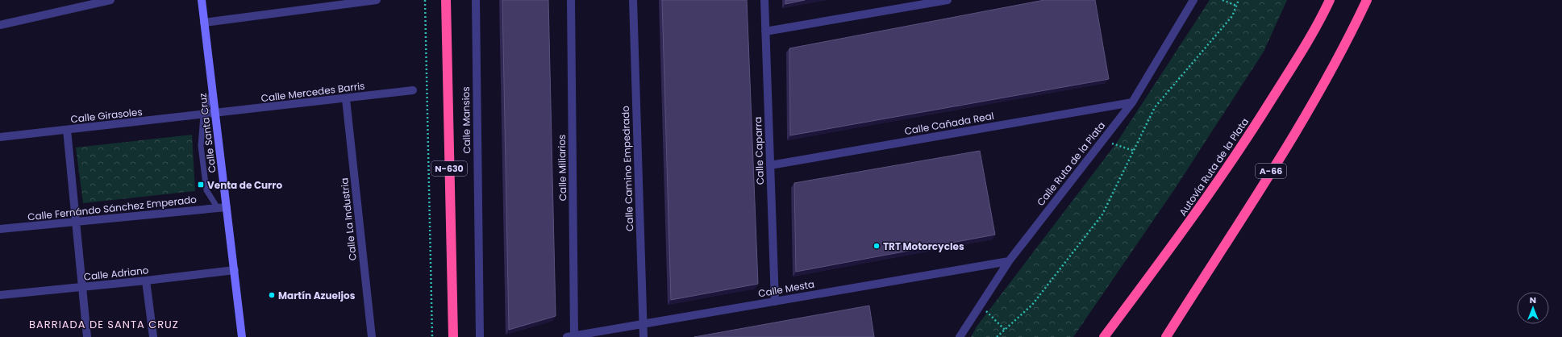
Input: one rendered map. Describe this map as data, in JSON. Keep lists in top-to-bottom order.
{
  "streets": {
    "highway": ["Autovía Ruta de la Plata", "N-630", "A-66"],
    "main road": ["Calle Santa Cruz"],
    "street": [
      "Calle Mercedes Barris",
      "Calle Girasoles",
      "Calle Mansios",
      "Calle Cañada Real",
      "Calle Caparra",
      "Calle Ruta de la Plata",
      "Calle Miliarios",
      "Calle Camino Empedrado",
      "Calle Fernándo Sánchez Emperado",
      "Calle La Industria",
      "Calle Adriano",
      "Calle Mesta"
    ]
  },
  "crossings": [
    ["Calle Mercedes Barris", "Calle Girasoles"],
    ["Calle Mercedes Barris", "Calle Santa Cruz"],
    ["Calle Mercedes Barris", "Calle La Industria"],
    ["Calle Girasoles", "Calle Santa Cruz"],
    ["Calle Cañada Real", "Calle Caparra"],
    ["Calle Cañada Real", "Calle Ruta de la Plata"],
    ["Calle Santa Cruz", "Calle Fernándo Sánchez Emperado"],
    ["Calle Santa Cruz", "Calle Adriano"],
    ["Calle Caparra", "Calle Mesta"],
    ["Calle Ruta de la Plata", "Calle Mesta"],
    ["Calle Miliarios", "Calle Mesta"],
    ["Calle Camino Empedrado", "Calle Mesta"]
  ],
  "districts": ["BARRIADA DE SANTA CRUZ"],
  "places": {
    "transit": ["Venta de Curro"],
    "other": ["TRT Motorcycles", "Martín Azueljos"]
  },
  "north": "top"
}
